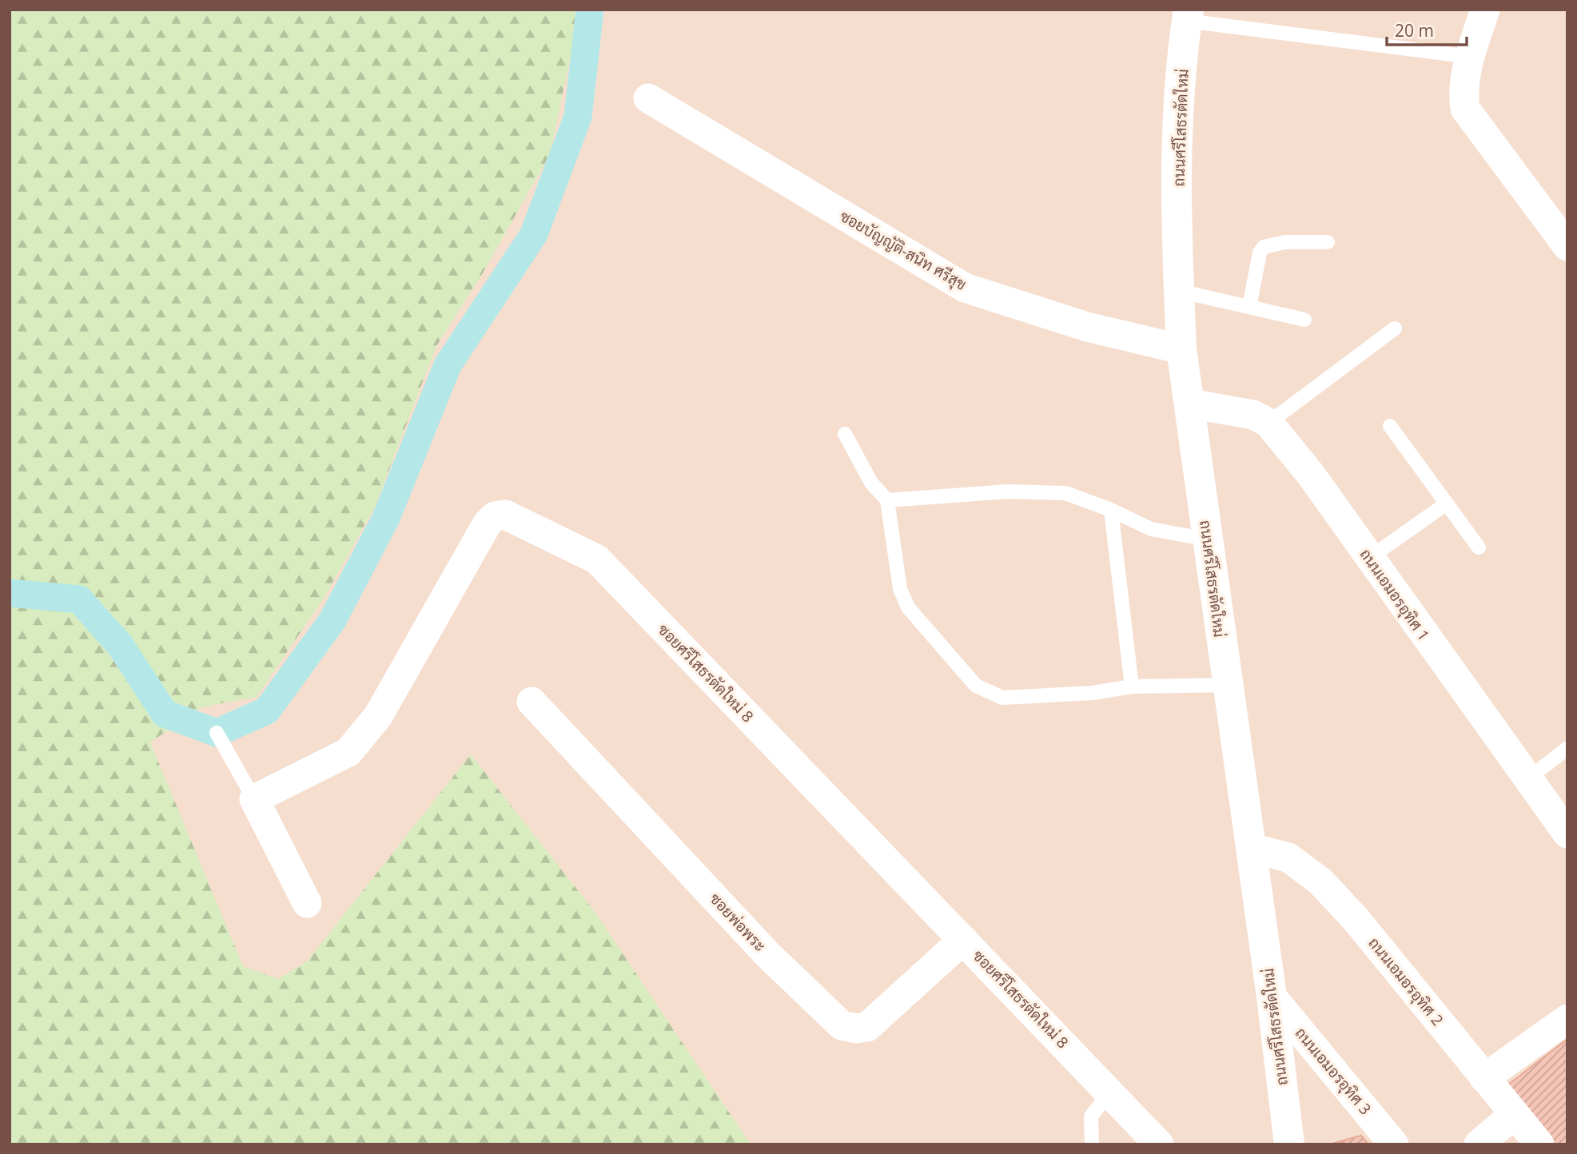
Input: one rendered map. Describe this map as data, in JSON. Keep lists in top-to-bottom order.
{
  "streets": {
    "street": [
      "ถนนศรีโสธรตัดใหม่",
      "ซอยบัญญัติ-สนิท ศรีสุข",
      "ถนนเอมอรอุทิศ 1",
      "ซอยศรีโสธรตัดใหม่ 8",
      "ซอยพ่อพระ",
      "ถนนเอมอรอุทิศ 2",
      "ถนนเอมอรอุทิศ 3"
    ]
  },
  "crossings": [
    ["ถนนศรีโสธรตัดใหม่", "ซอยบัญญัติ-สนิท ศรีสุข"],
    ["ถนนศรีโสธรตัดใหม่", "ถนนเอมอรอุทิศ 2"],
    ["ถนนศรีโสธรตัดใหม่", "ถนนเอมอรอุทิศ 3"],
    ["ซอยศรีโสธรตัดใหม่ 8", "ซอยพ่อพระ"]
  ],
  "scale_bar": "20 m"
}
